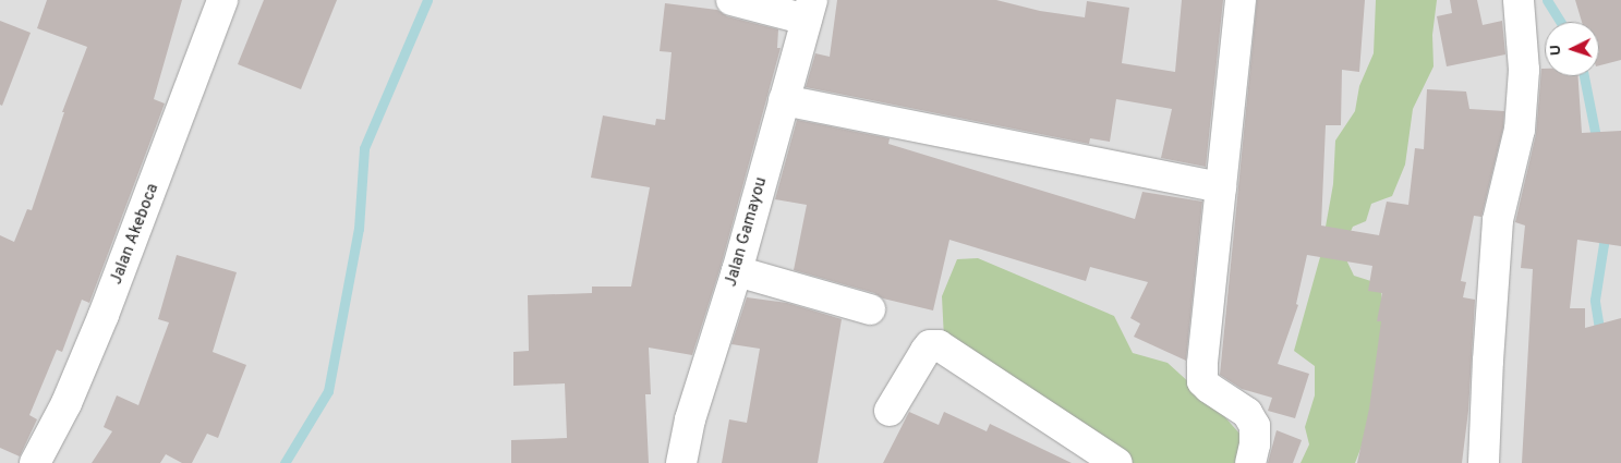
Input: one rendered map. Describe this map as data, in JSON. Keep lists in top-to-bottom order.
{
  "streets": {
    "street": ["Jalan Gamayou", "Jalan Akeboca"]
  },
  "north": "left"
}
